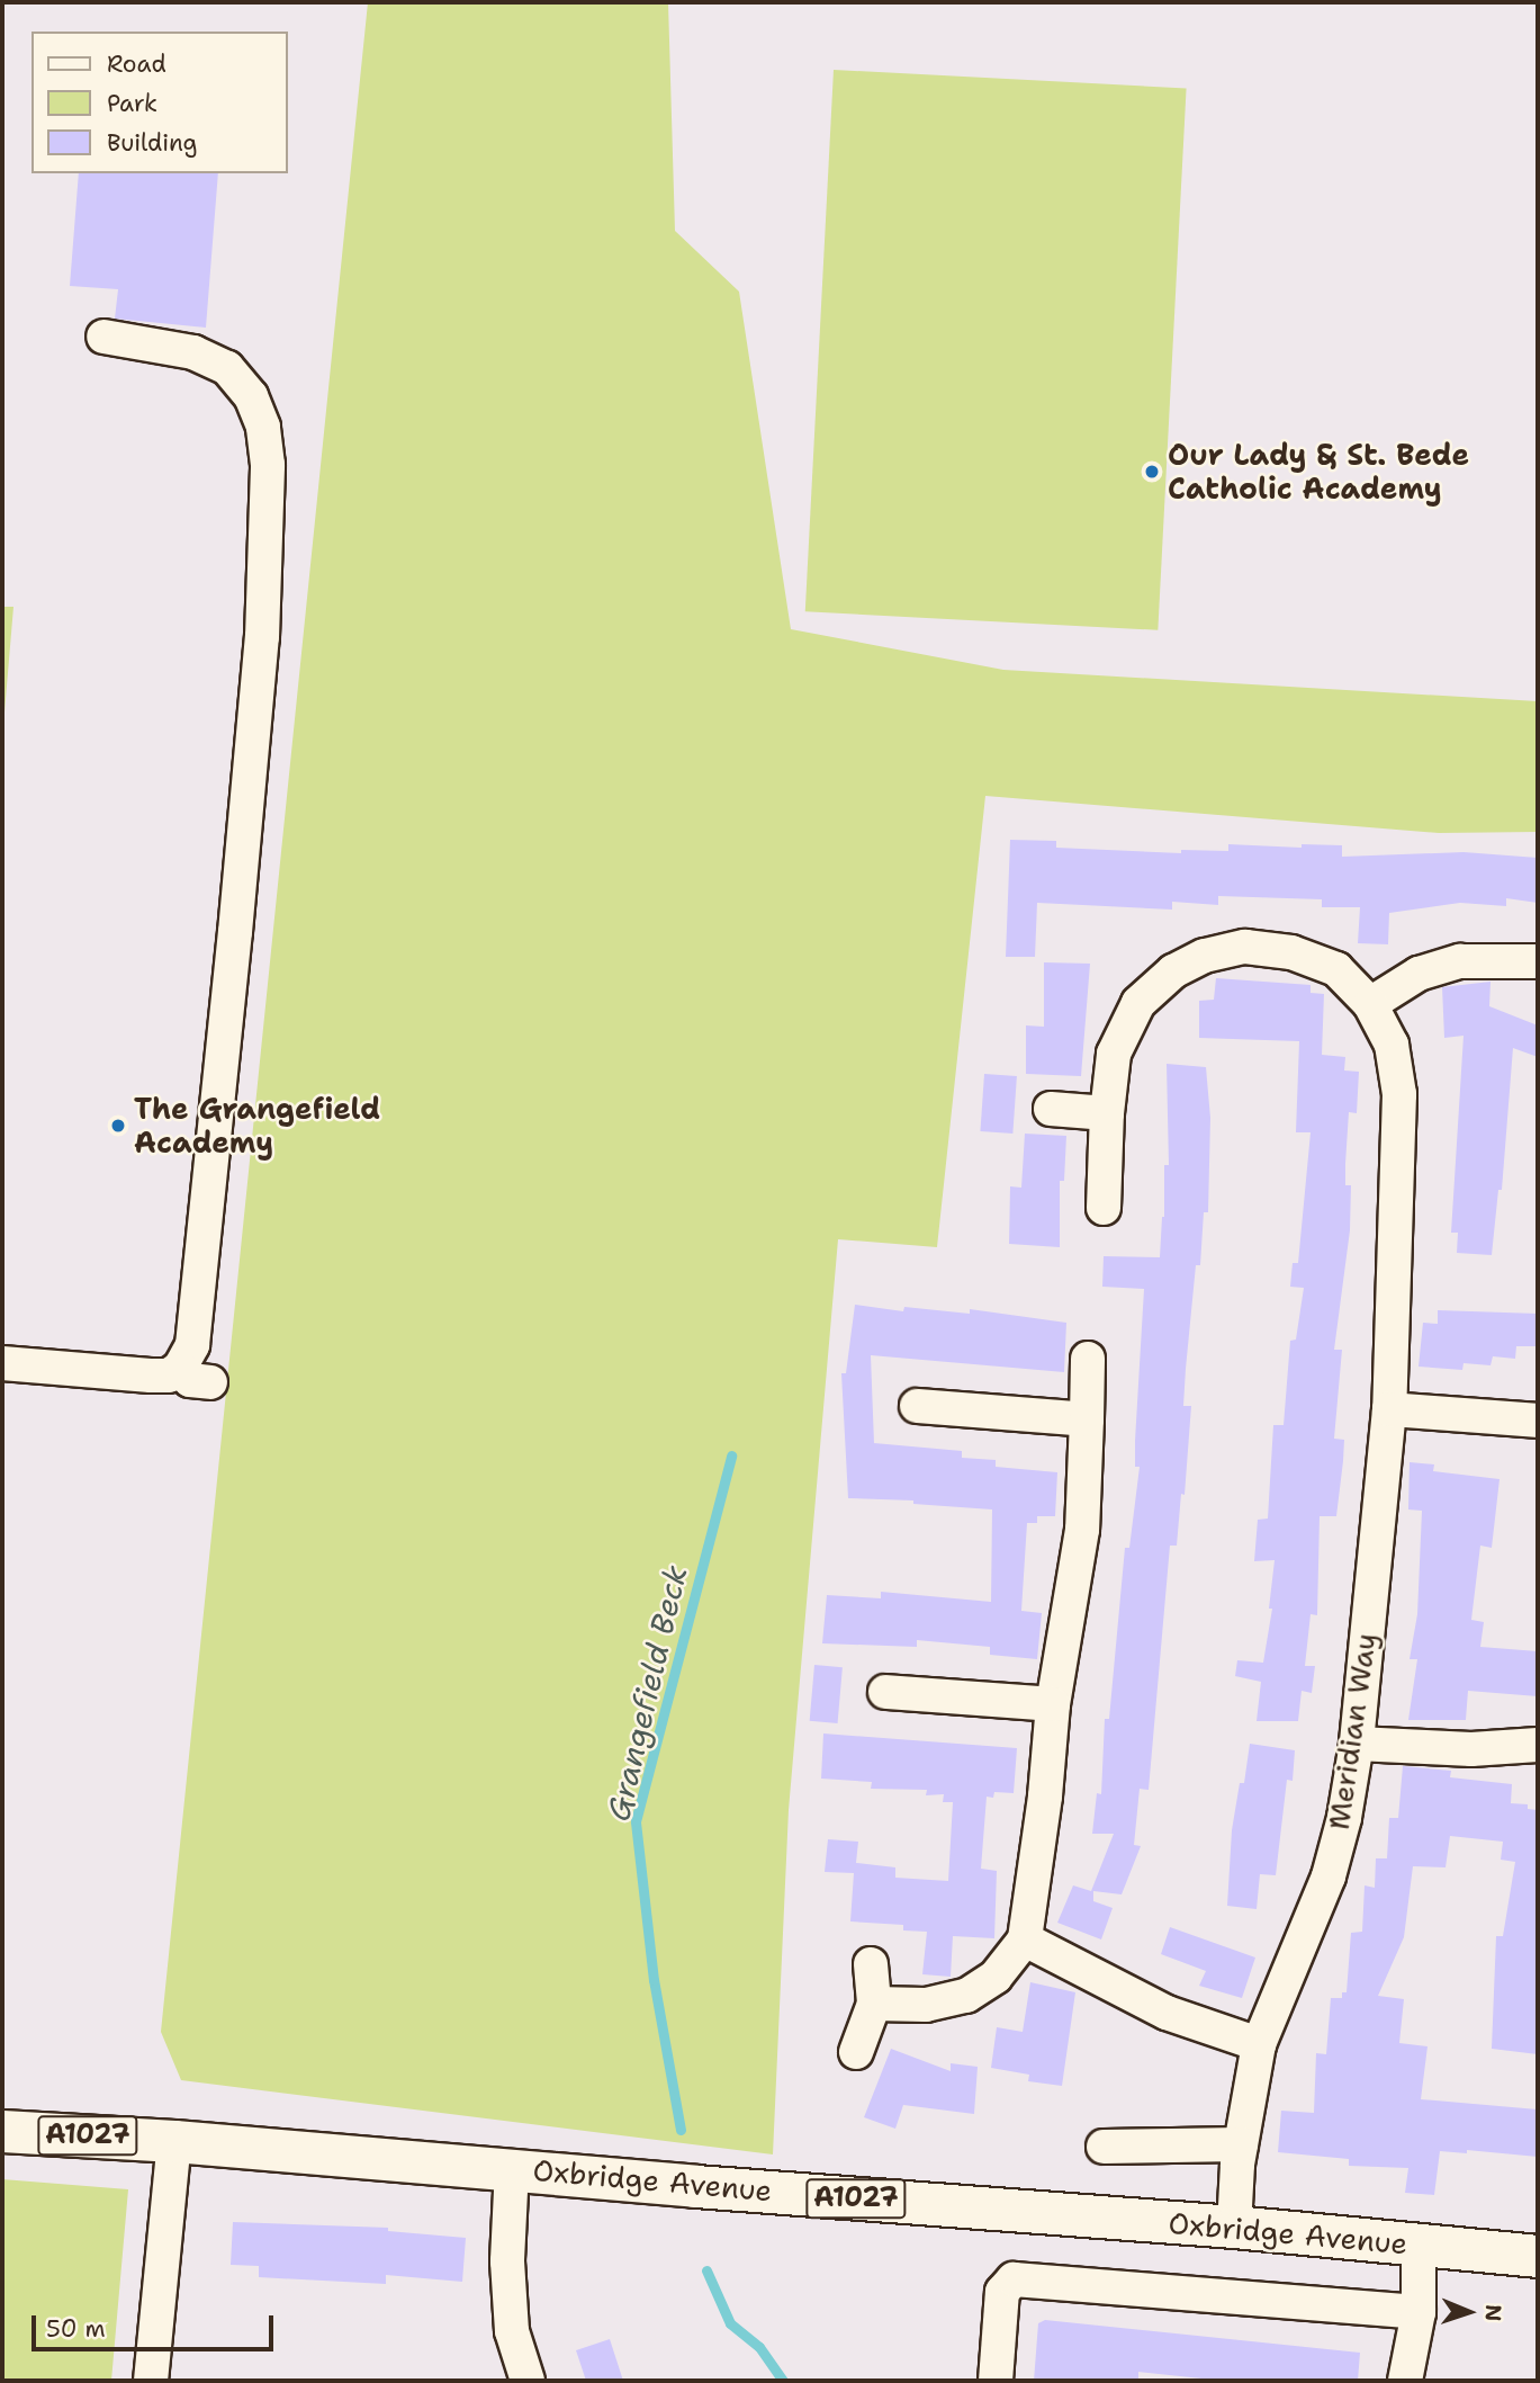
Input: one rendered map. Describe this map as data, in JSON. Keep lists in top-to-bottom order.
{
  "streets": {
    "main road": ["A1027", "Oxbridge Avenue"],
    "street": ["Meridian Way"]
  },
  "crossings": [
    ["Meridian Way", "Oxbridge Avenue"]
  ],
  "water": ["Grangefield Beck"],
  "places": ["Our Lady & St. Bede Catholic Academy", "The Grangefield Academy"],
  "legend": ["Road", "Park", "Building"],
  "scale_bar": "50 m",
  "north": "right"
}
